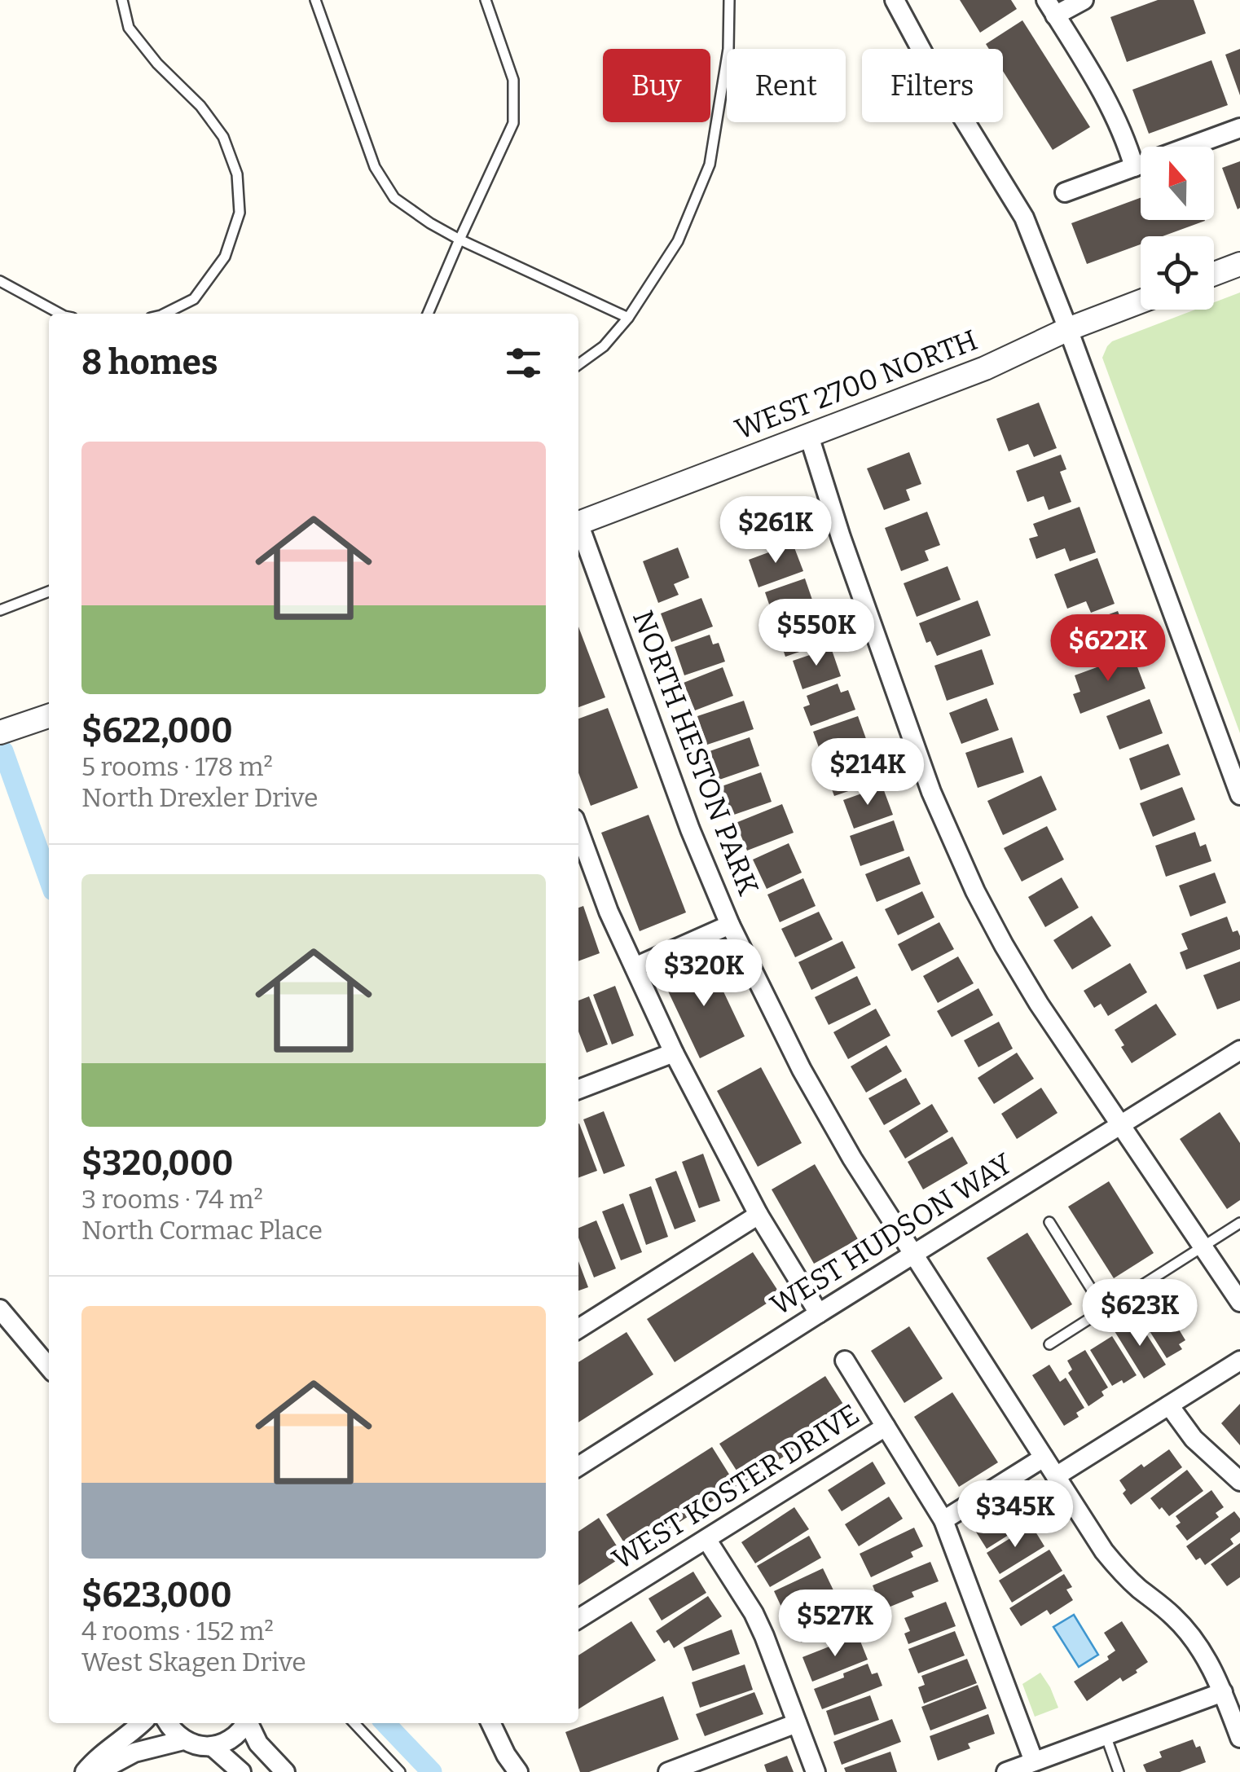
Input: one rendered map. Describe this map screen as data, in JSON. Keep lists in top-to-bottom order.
{
  "streets": {
    "street": [
      "WEST 2700 NORTH",
      "NORTH HESTON PARK",
      "WEST HUDSON WAY",
      "WEST KOSTER DRIVE"
    ]
  },
  "crossings": [
    ["NORTH HESTON PARK", "WEST HUDSON WAY"]
  ],
  "north": "top",
  "page": {
    "chip": ["Buy", "Rent", "Filters"],
    "heading": "8 homes",
    "list": [
      {
        "name": "$622,000",
        "note": "5 rooms · 178 m² · North Drexler Drive"
      },
      {
        "name": "$320,000",
        "note": "3 rooms · 74 m² · North Cormac Place"
      },
      {
        "name": "$623,000",
        "note": "4 rooms · 152 m² · West Skagen Drive"
      }
    ],
    "price": [
      "$261K",
      "$550K",
      "$622K",
      "$214K",
      "$320K",
      "$623K",
      "$345K",
      "$527K"
    ]
  }
}
